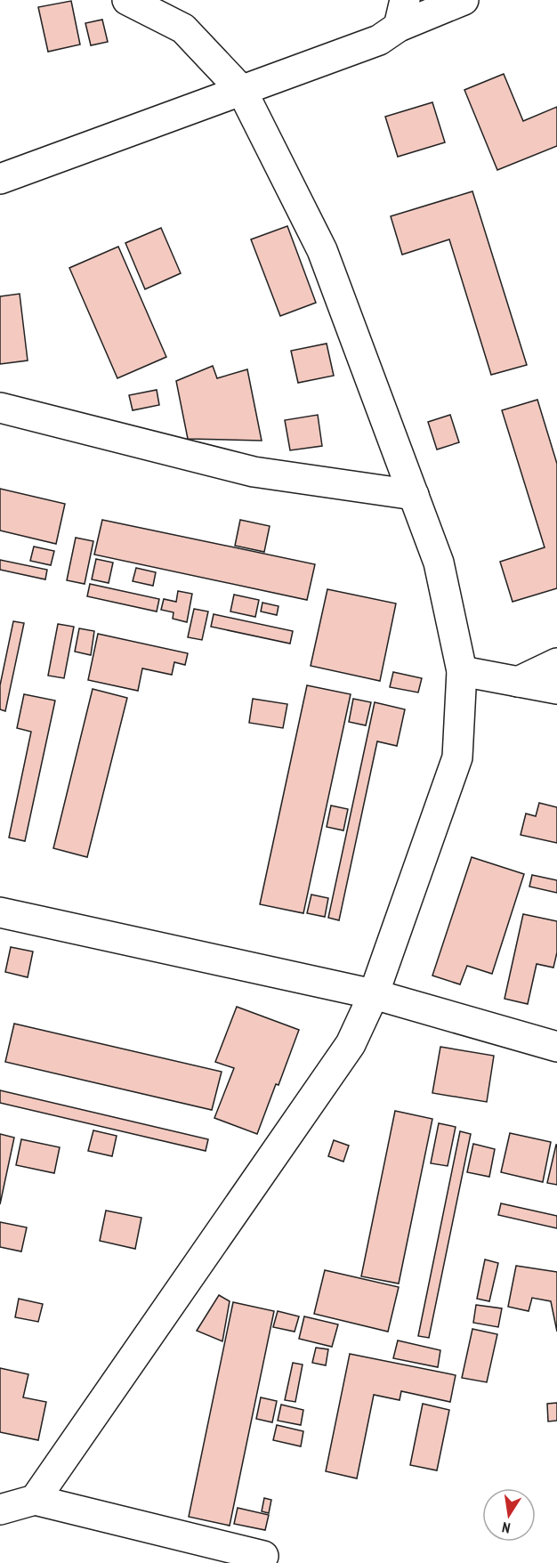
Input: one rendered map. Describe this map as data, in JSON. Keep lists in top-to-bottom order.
{
  "north": "bottom"
}
